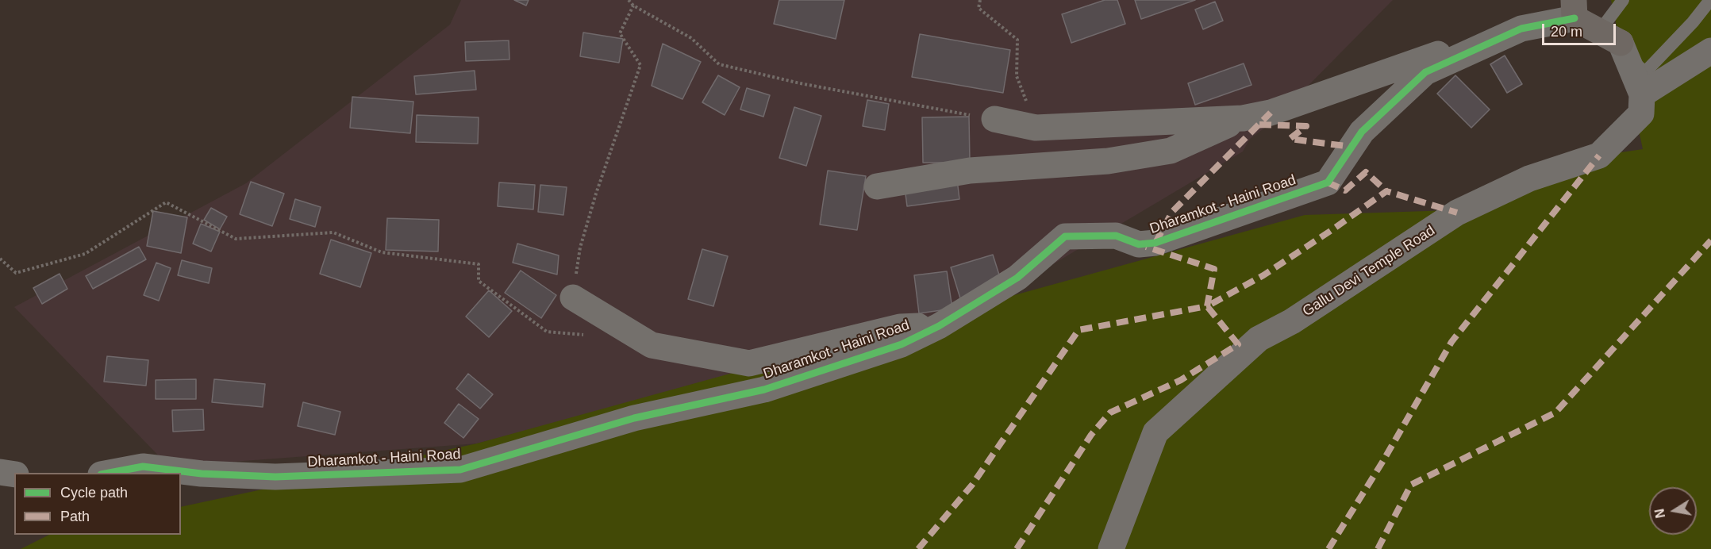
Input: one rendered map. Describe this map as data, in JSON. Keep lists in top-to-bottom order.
{
  "streets": {
    "street": ["Dharamkot - Haini Road", "Gallu Devi Temple Road"]
  },
  "legend": ["Cycle path", "Path"],
  "scale_bar": "20 m",
  "north": "left"
}
